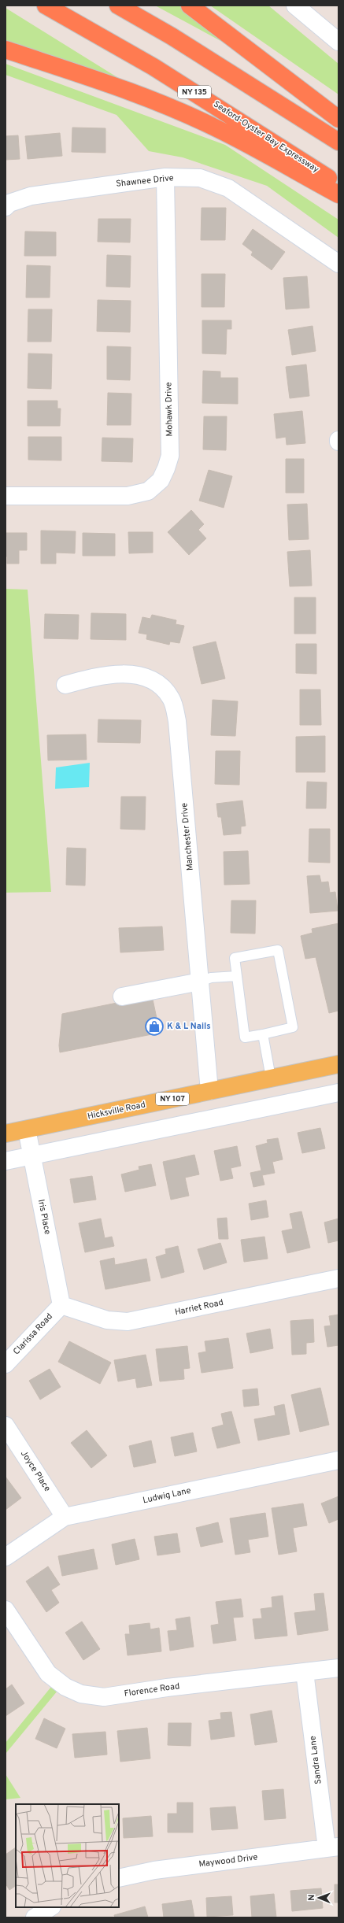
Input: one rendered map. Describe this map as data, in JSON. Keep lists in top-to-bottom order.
{
  "streets": {
    "highway": ["NY 135", "Seaford-Oyster Bay Expressway"],
    "main road": ["NY 107", "Hicksville Road"],
    "street": [
      "Shawnee Drive",
      "Mohawk Drive",
      "Manchester Drive",
      "Iris Place",
      "Harriet Road",
      "Clarissa Road",
      "Joyce Place",
      "Ludwig Lane",
      "Florence Road",
      "Sandra Lane",
      "Maywood Drive"
    ]
  },
  "crossings": [
    ["Shawnee Drive", "Mohawk Drive"],
    ["Manchester Drive", "Hicksville Road"],
    ["Hicksville Road", "Iris Place"],
    ["Iris Place", "Harriet Road"],
    ["Iris Place", "Clarissa Road"],
    ["Harriet Road", "Clarissa Road"],
    ["Joyce Place", "Ludwig Lane"],
    ["Florence Road", "Sandra Lane"],
    ["Sandra Lane", "Maywood Drive"]
  ],
  "places": {
    "shop": ["K & L Nails"]
  },
  "north": "left"
}
